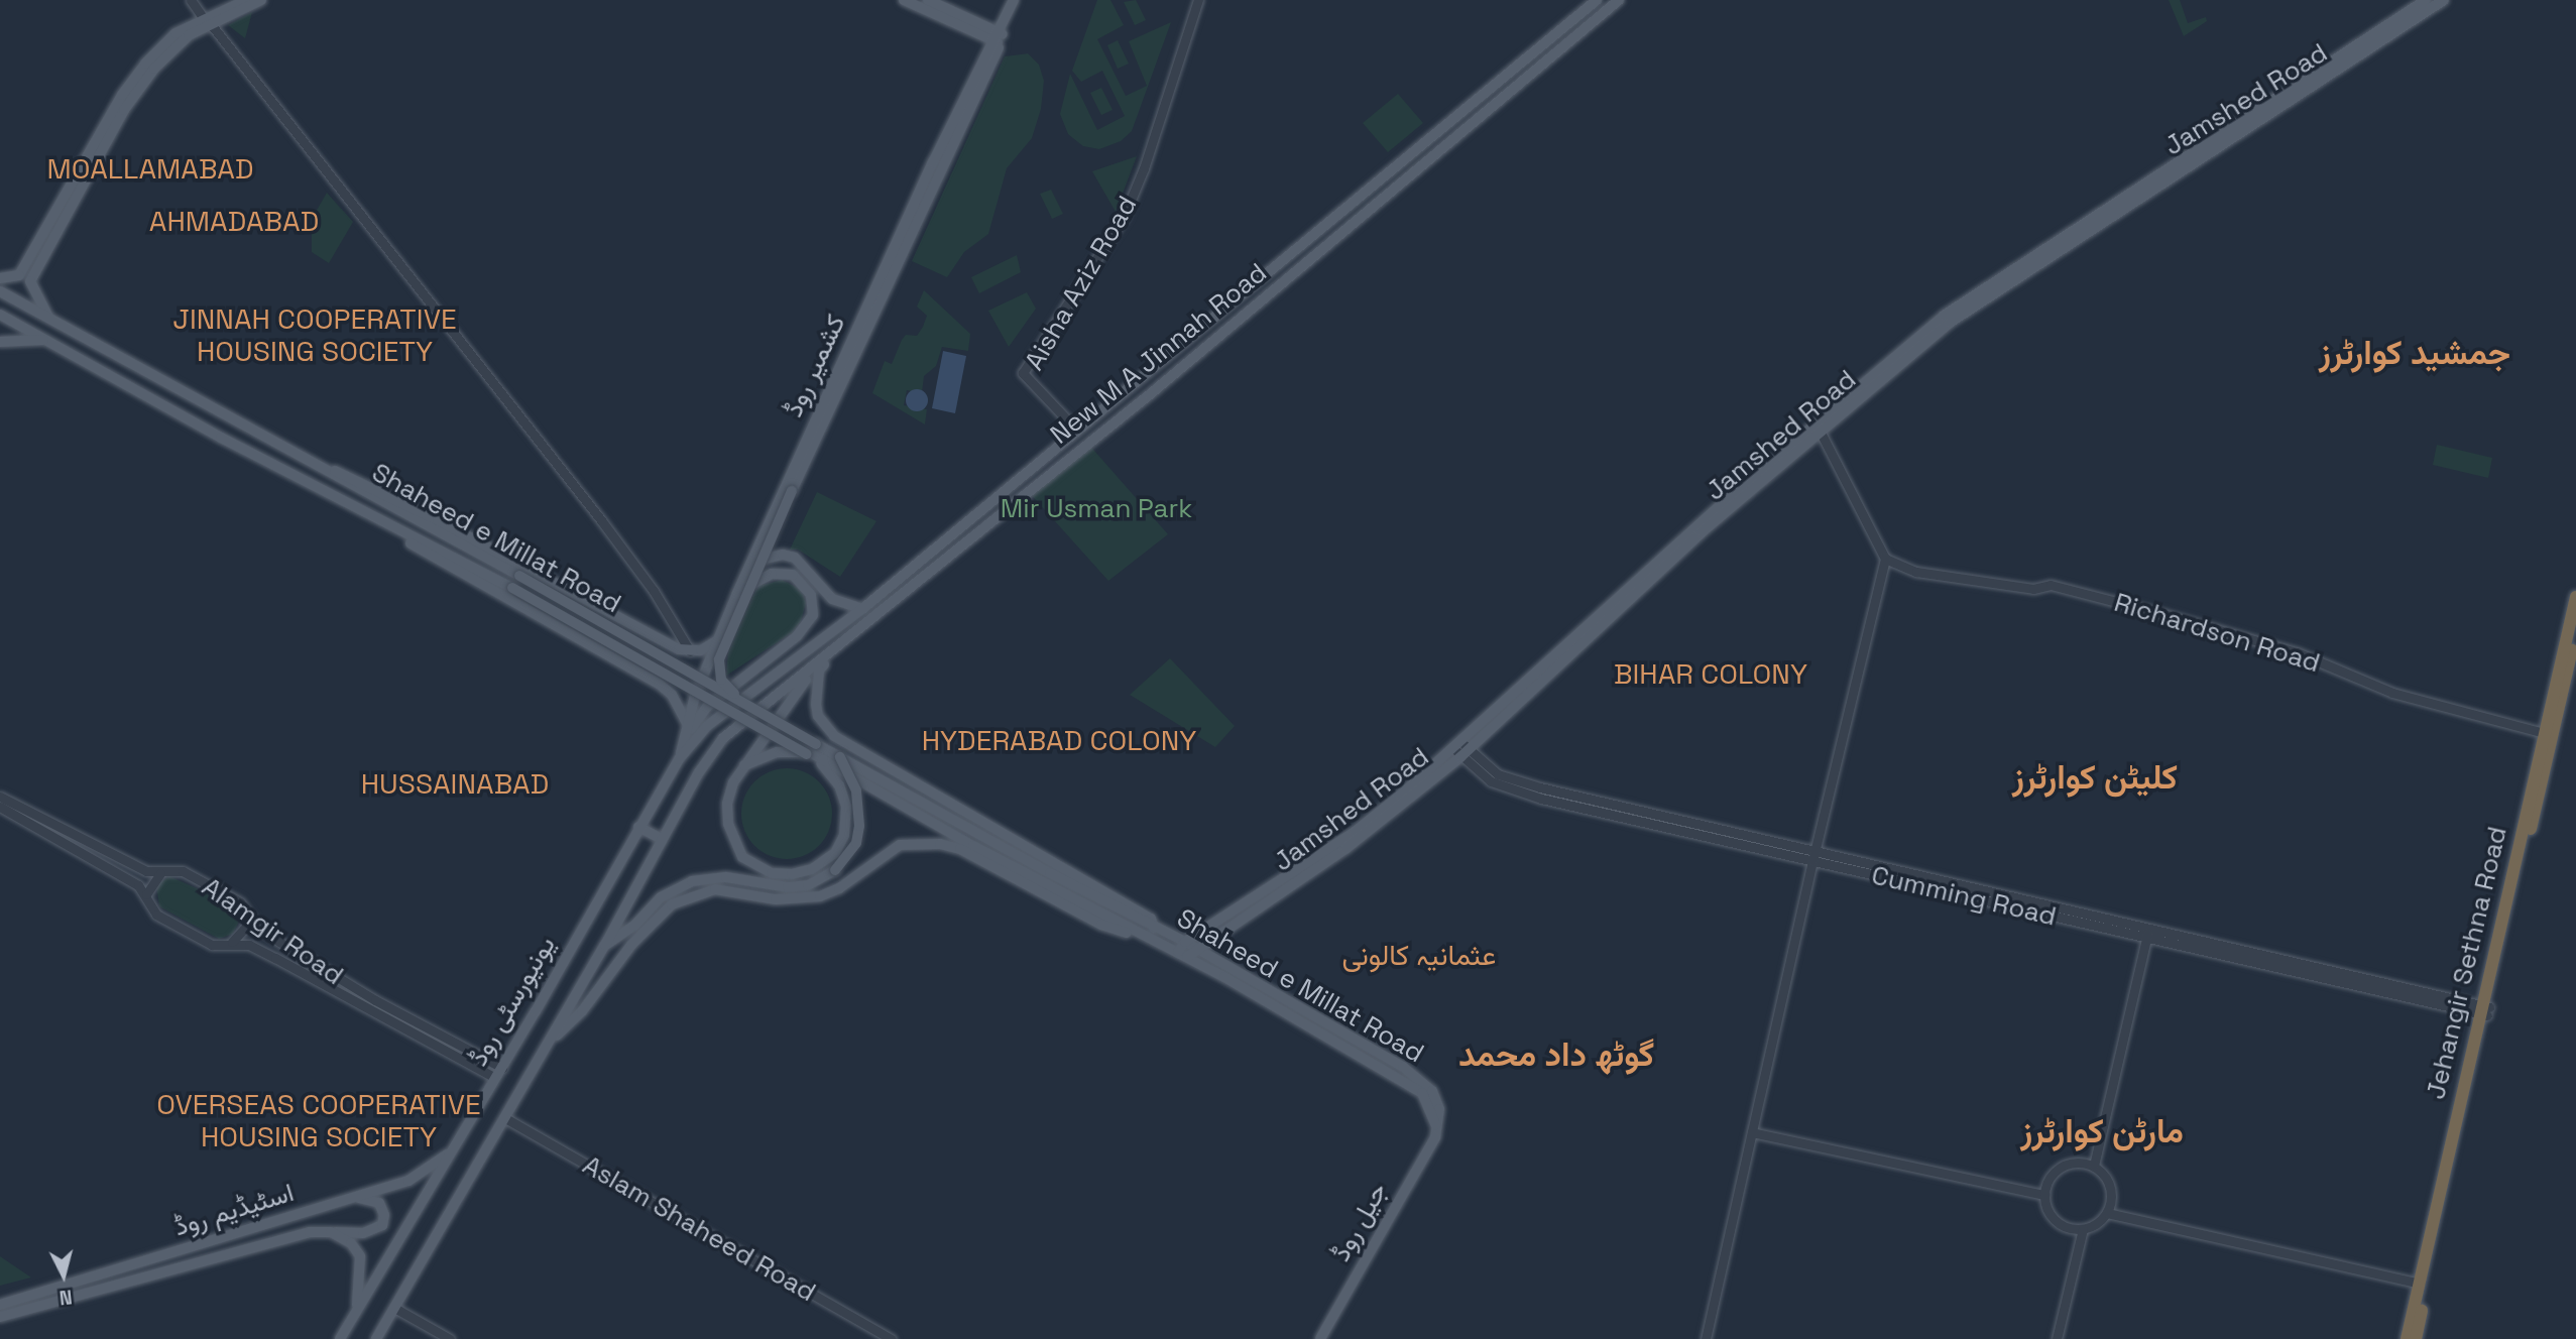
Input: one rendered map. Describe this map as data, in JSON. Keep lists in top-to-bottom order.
{
  "streets": {
    "highway": ["Jehangir Sethna Road"],
    "main road": [
      "Jamshed Road",
      "New M A Jinnah Road",
      "کشمیر روڈ",
      "Shaheed e Millat Road",
      "یونیورسٹی روڈ",
      "اسٹیڈیم روڈ",
      "جیل روڈ"
    ],
    "street": [
      "Aisha Aziz Road",
      "Richardson Road",
      "Cumming Road",
      "Alamgir Road",
      "Aslam Shaheed Road"
    ]
  },
  "crossings": [
    ["Jamshed Road", "Shaheed e Millat Road"],
    ["Jamshed Road", "Cumming Road"],
    ["Aisha Aziz Road", "New M A Jinnah Road"],
    ["New M A Jinnah Road", "Shaheed e Millat Road"],
    ["New M A Jinnah Road", "یونیورسٹی روڈ"],
    ["کشمیر روڈ", "Shaheed e Millat Road"],
    ["کشمیر روڈ", "یونیورسٹی روڈ"],
    ["Shaheed e Millat Road", "جیل روڈ"],
    ["Richardson Road", "Jehangir Sethna Road"],
    ["Cumming Road", "Jehangir Sethna Road"],
    ["Alamgir Road", "یونیورسٹی روڈ"],
    ["یونیورسٹی روڈ", "اسٹیڈیم روڈ"],
    ["یونیورسٹی روڈ", "Aslam Shaheed Road"]
  ],
  "districts": [
    "MOALLAMABAD",
    "AHMADABAD",
    "JINNAH COOPERATIVE HOUSING SOCIETY",
    "جمشید کوارٹرز",
    "BIHAR COLONY",
    "HYDERABAD COLONY",
    "کلیٹن کوارٹرز",
    "HUSSAINABAD",
    "عثمانیہ کالونی",
    "گوٹھ داد محمد",
    "OVERSEAS COOPERATIVE HOUSING SOCIETY",
    "مارٹن کوارٹرز"
  ],
  "parks": ["Mir Usman Park"],
  "north": "bottom"
}
